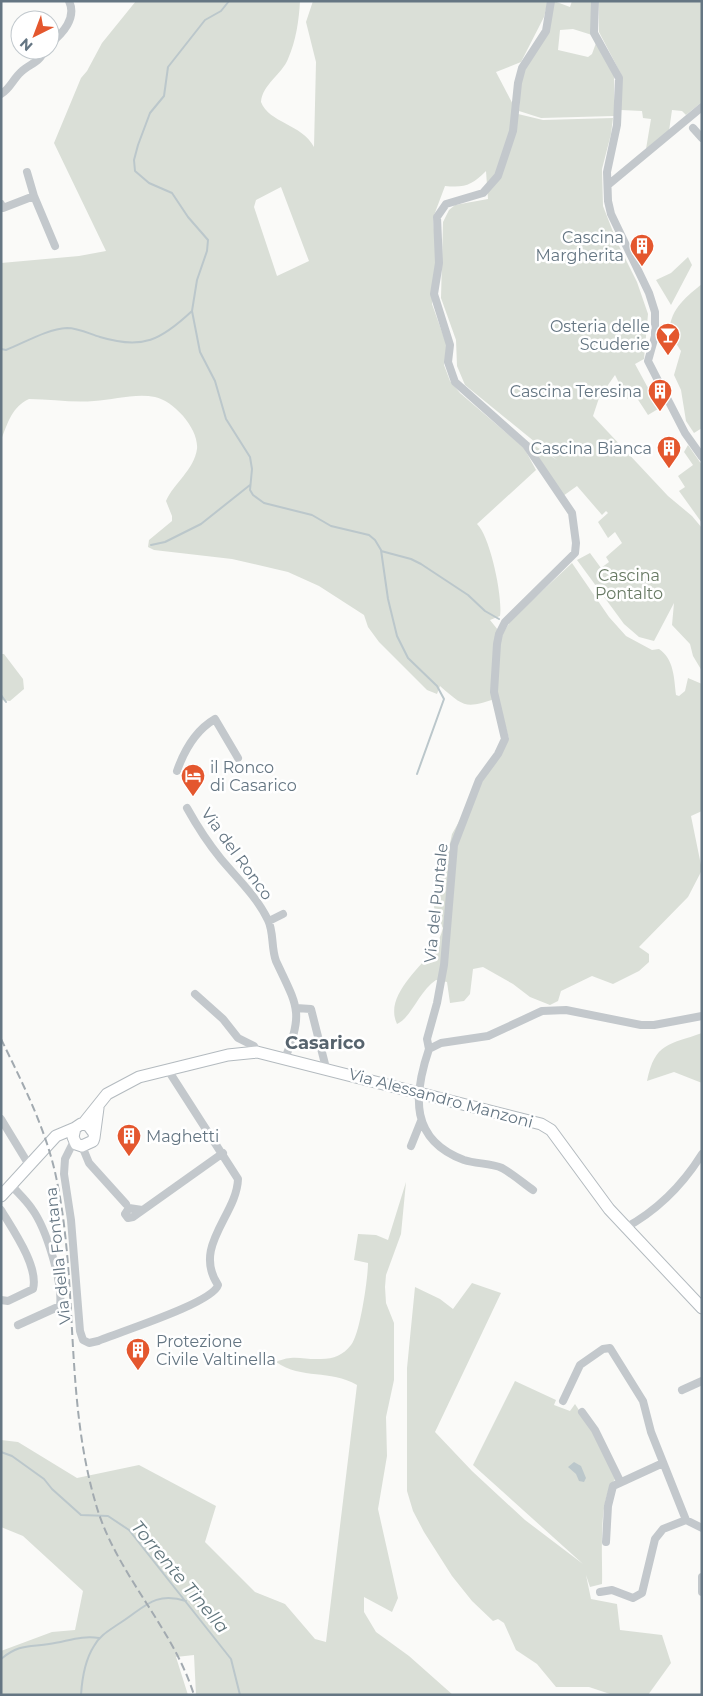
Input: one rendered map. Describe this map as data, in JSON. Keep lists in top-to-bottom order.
{
  "streets": {
    "street": [
      "Via del Ronco",
      "Via del Puntale",
      "Via Alessandro Manzoni",
      "Via della Fontana"
    ]
  },
  "crossings": [
    ["Via del Ronco", "Via Alessandro Manzoni"],
    ["Via del Puntale", "Via Alessandro Manzoni"],
    ["Via Alessandro Manzoni", "Via della Fontana"]
  ],
  "districts": ["Casarico"],
  "water": ["Torrente Tinella"],
  "parks": ["Cascina Pontalto"],
  "places": {
    "building": [
      "Cascina Margherita",
      "Cascina Teresina",
      "Cascina Bianca",
      "Maghetti",
      "Protezione Civile Valtinella"
    ],
    "bar": ["Osteria delle Scuderie"],
    "hotel": ["il Ronco di Casarico"]
  },
  "north": "bottom left"
}
